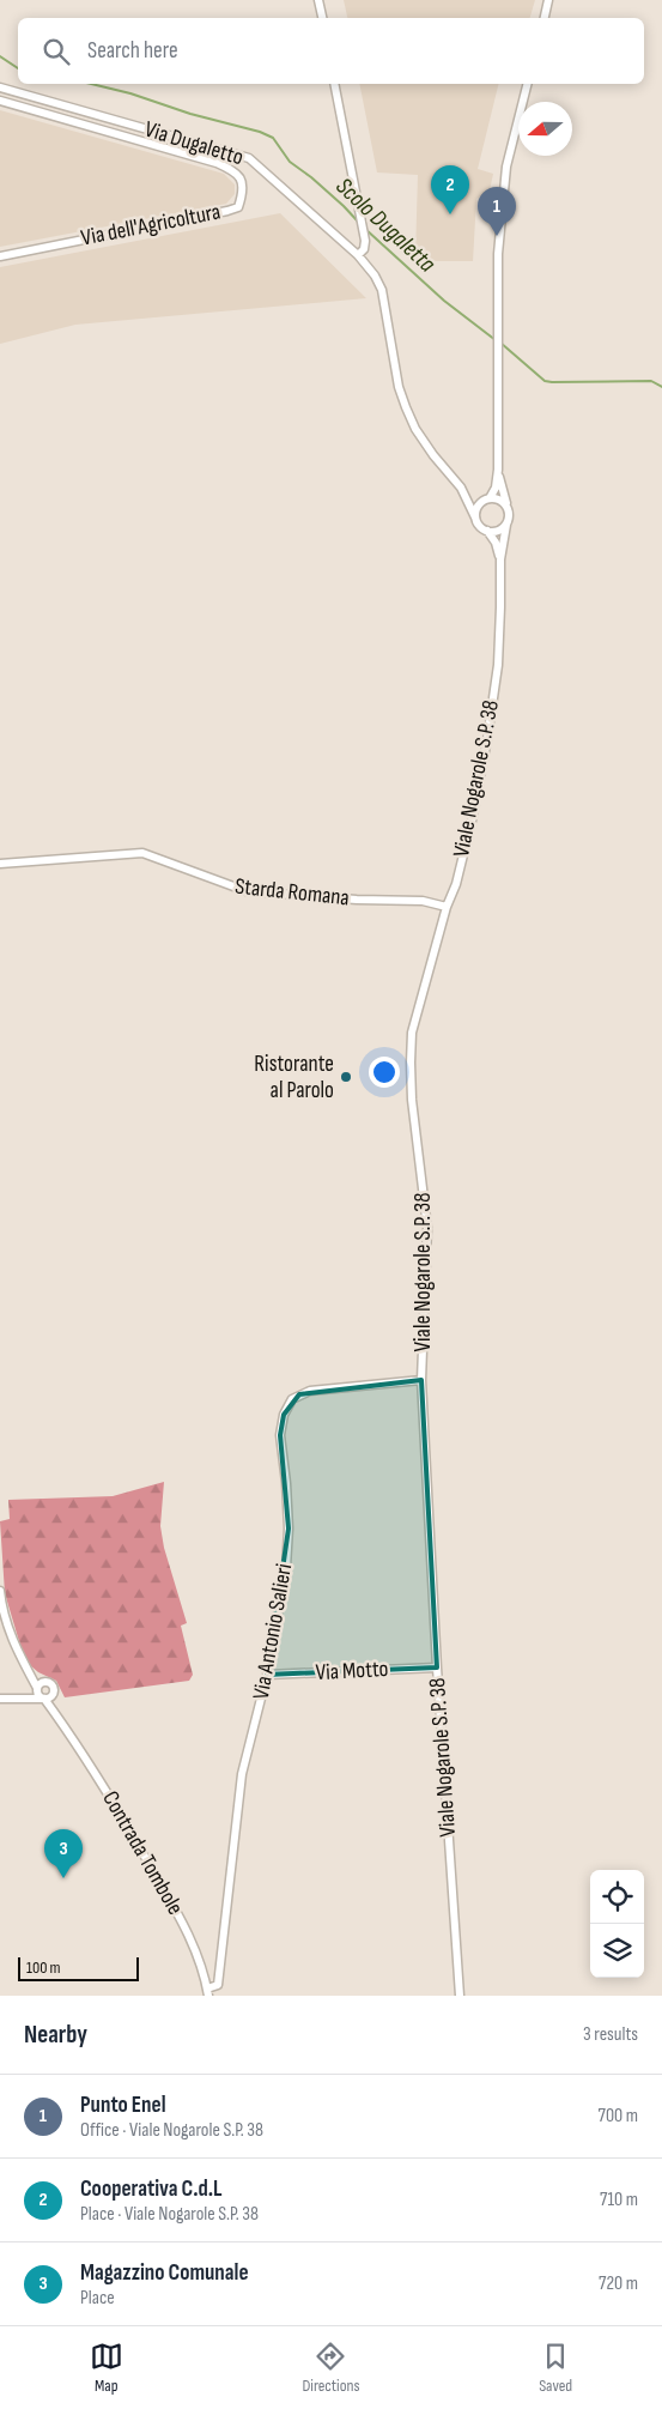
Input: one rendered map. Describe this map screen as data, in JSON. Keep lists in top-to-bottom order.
{
  "streets": {
    "street": [
      "Via Dugaletto",
      "Via dell'Agricoltura",
      "Viale Nogarole S.P. 38",
      "Starda Romana",
      "Via Antonio Salieri",
      "Via Motto",
      "Contrada Tombole"
    ]
  },
  "crossings": [
    ["Viale Nogarole S.P. 38", "Starda Romana"],
    ["Viale Nogarole S.P. 38", "Via Antonio Salieri"],
    ["Viale Nogarole S.P. 38", "Via Motto"],
    ["Via Antonio Salieri", "Via Motto"],
    ["Via Antonio Salieri", "Contrada Tombole"]
  ],
  "water": ["Scolo Dugaletta"],
  "places": ["Ristorante al Parolo"],
  "scale_bar": "100 m",
  "north": "left",
  "page": {
    "search": "Search here",
    "pins": ["2", "1", "3"],
    "scale": "100 m",
    "heading": ["Nearby", "3 results"],
    "list": [
      {
        "mark": "1",
        "name": "Punto Enel",
        "note": "Office · Viale Nogarole S.P. 38",
        "value": "700 m"
      },
      {
        "mark": "2",
        "name": "Cooperativa C.d.L",
        "note": "Place · Viale Nogarole S.P. 38",
        "value": "710 m"
      },
      {
        "mark": "3",
        "name": "Magazzino Comunale",
        "note": "Place",
        "value": "720 m"
      }
    ],
    "nav": ["Map", "Directions", "Saved"]
  }
}
